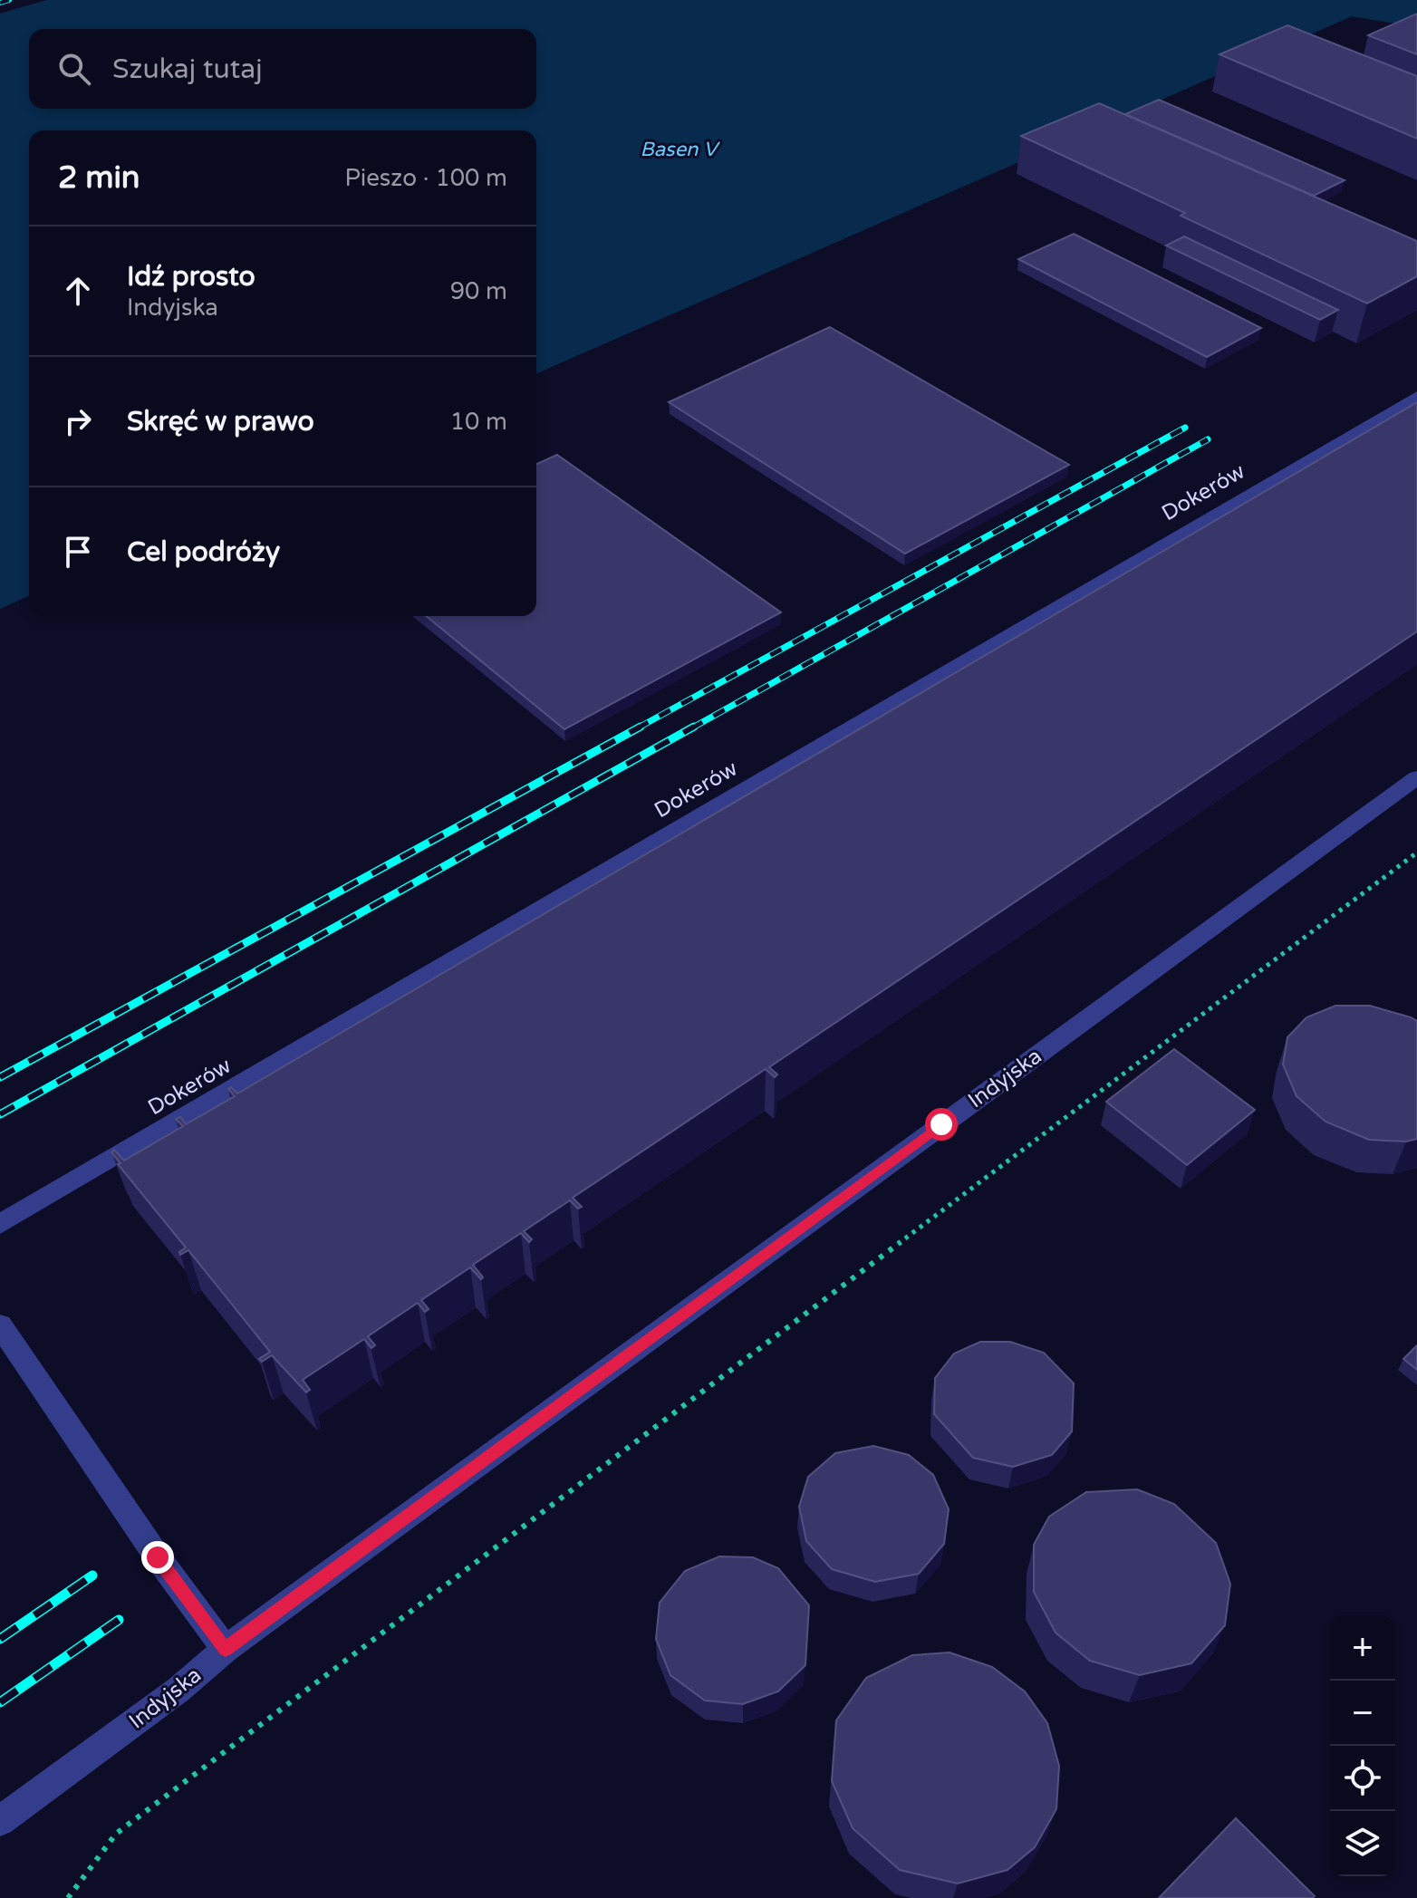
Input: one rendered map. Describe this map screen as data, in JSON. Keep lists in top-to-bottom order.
{
  "streets": {
    "lane": ["Dokerów", "Indyjska"]
  },
  "water": ["Basen V"],
  "page": {
    "search": "Szukaj tutaj",
    "heading": ["2 min", "Pieszo · 100 m"],
    "list": [
      ["Idź prosto", "Indyjska", "90 m"],
      ["Skręć w prawo", "10 m"],
      "Cel podróży"
    ],
    "map_buttons": ["+", "−"]
  }
}
